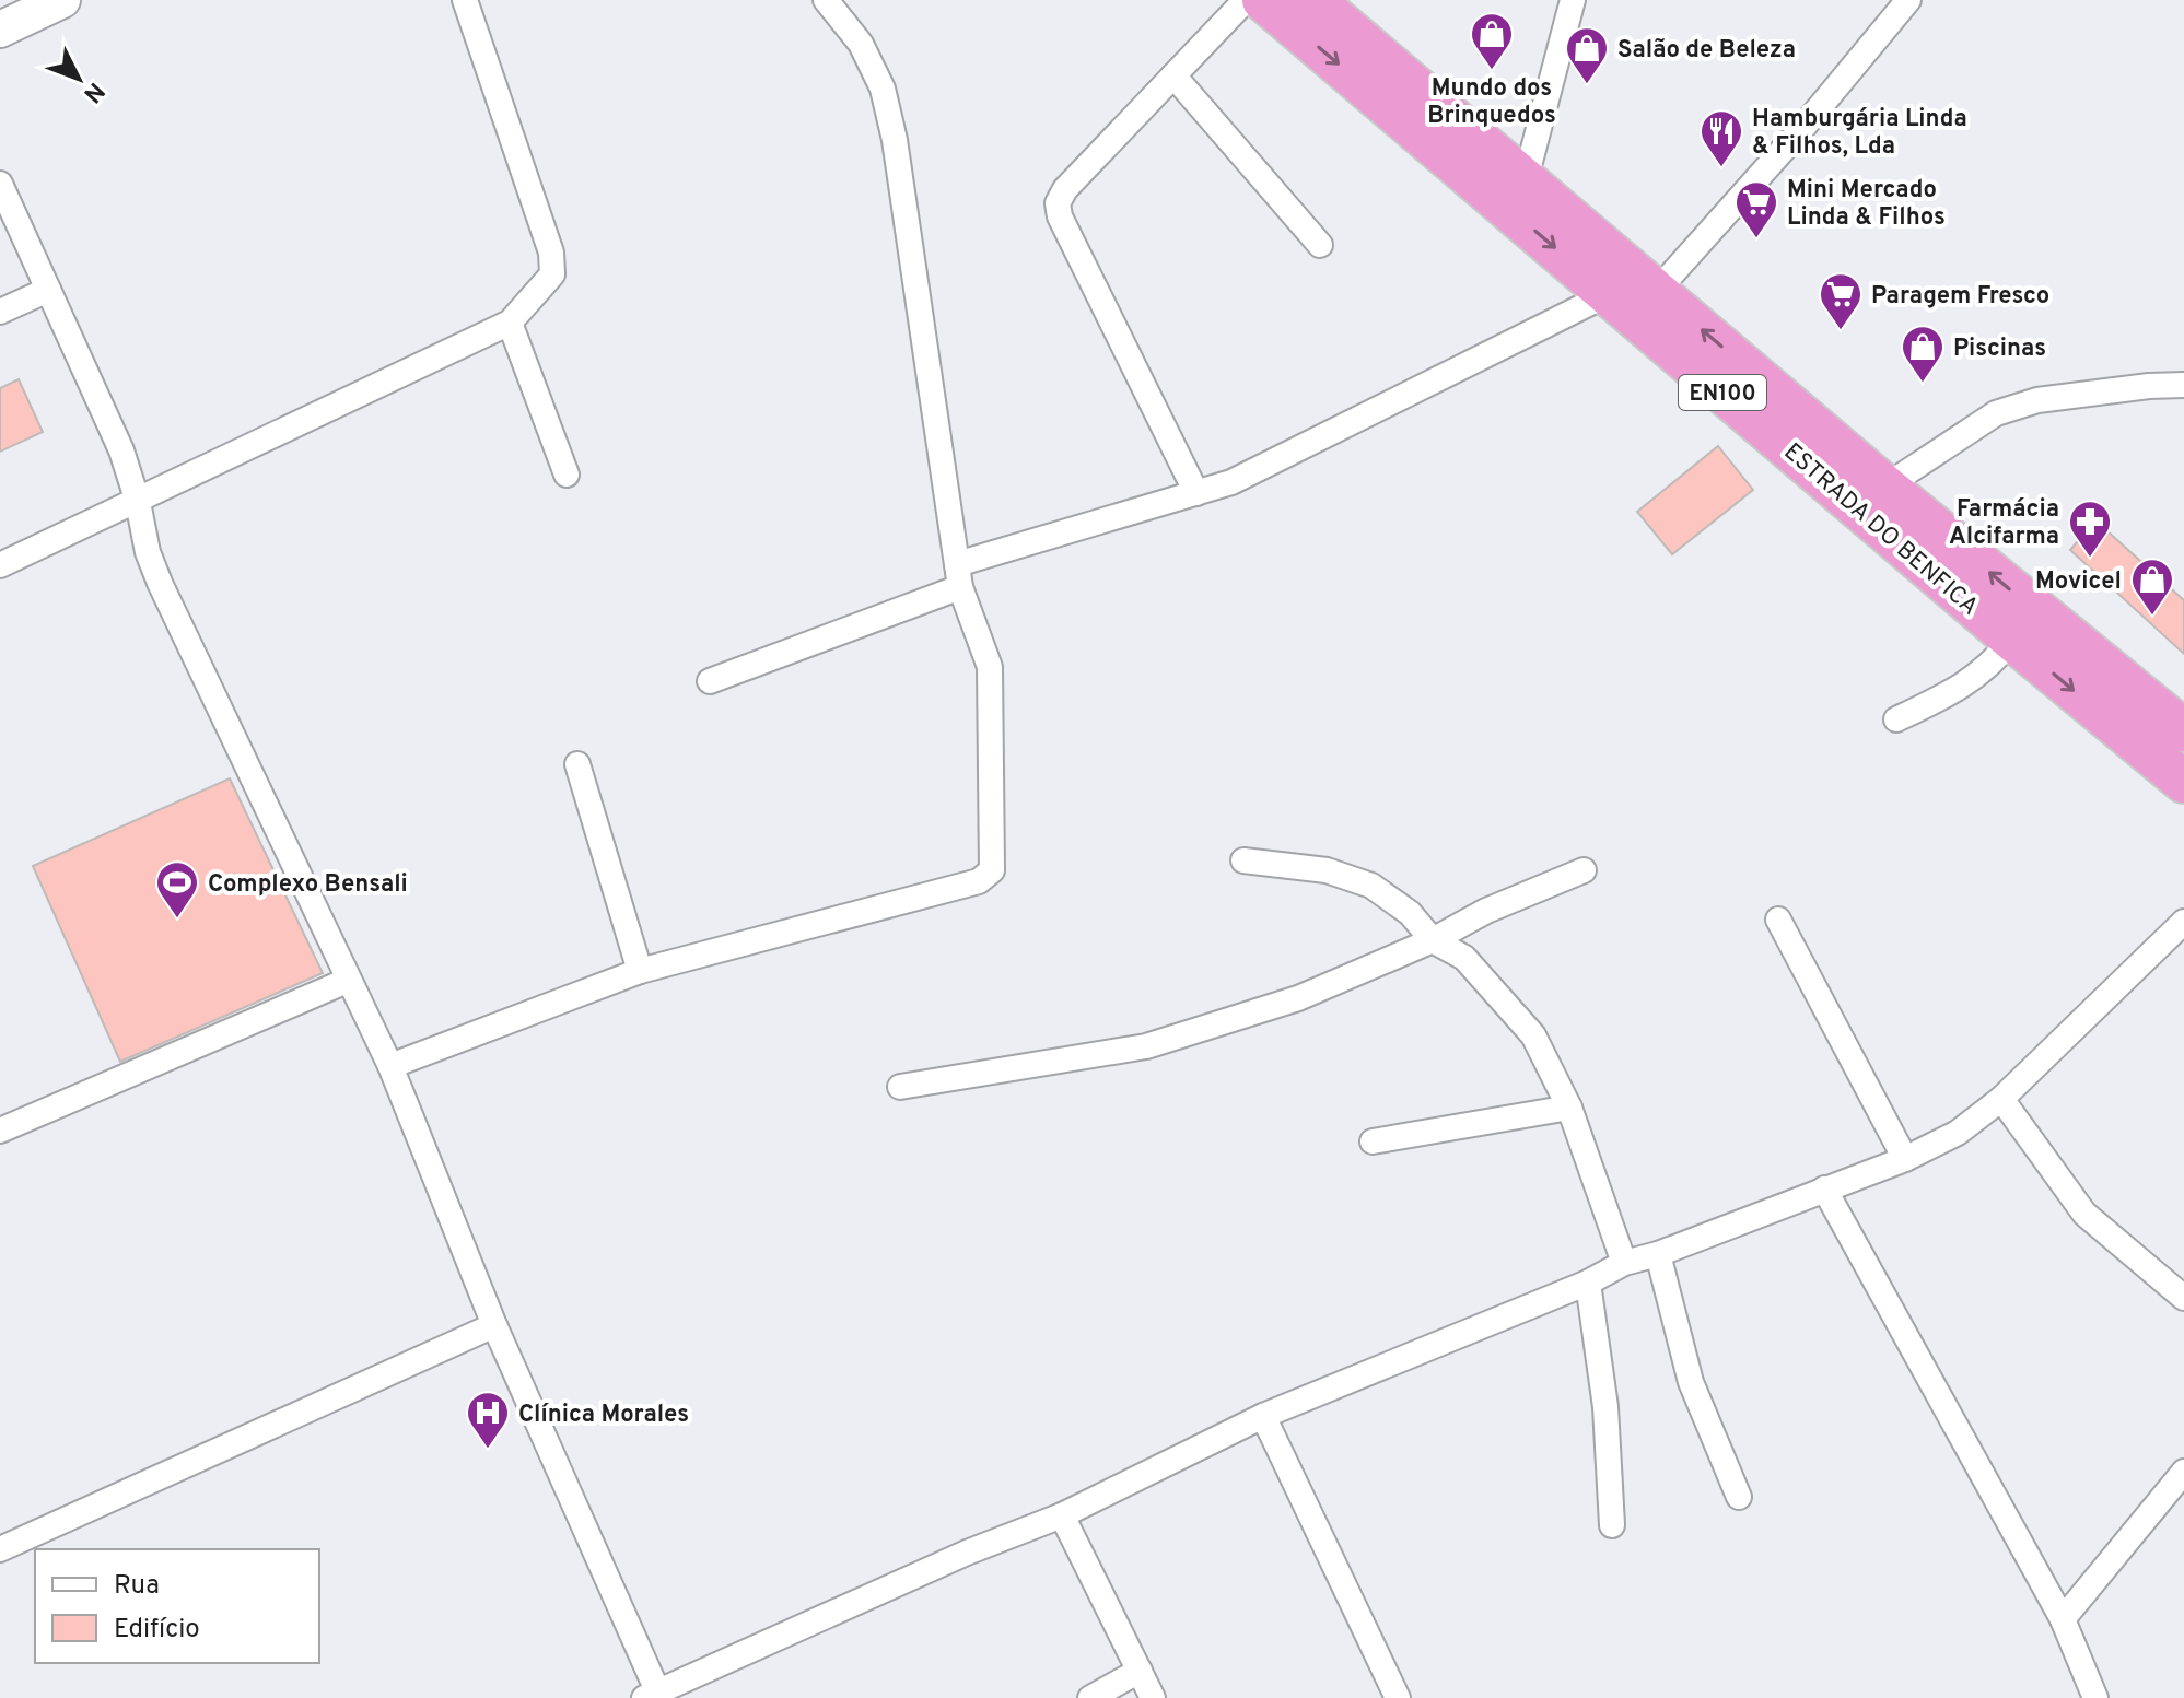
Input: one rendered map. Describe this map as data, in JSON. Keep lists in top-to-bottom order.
{
  "streets": {
    "highway": ["EN100", "ESTRADA DO BENFICA"]
  },
  "places": {
    "shop": [
      "Mundo dos Brinquedos",
      "Salão de Beleza",
      "Piscinas",
      "Movicel"
    ],
    "restaurant": ["Hamburgária Linda & Filhos, Lda"],
    "supermarket": ["Mini Mercado Linda & Filhos", "Paragem Fresco"],
    "pharmacy": ["Farmácia Alcifarma"],
    "sports": ["Complexo Bensali"],
    "hospital": ["Clínica Morales"]
  },
  "legend": ["Rua", "Edifício"],
  "north": "bottom right"
}
